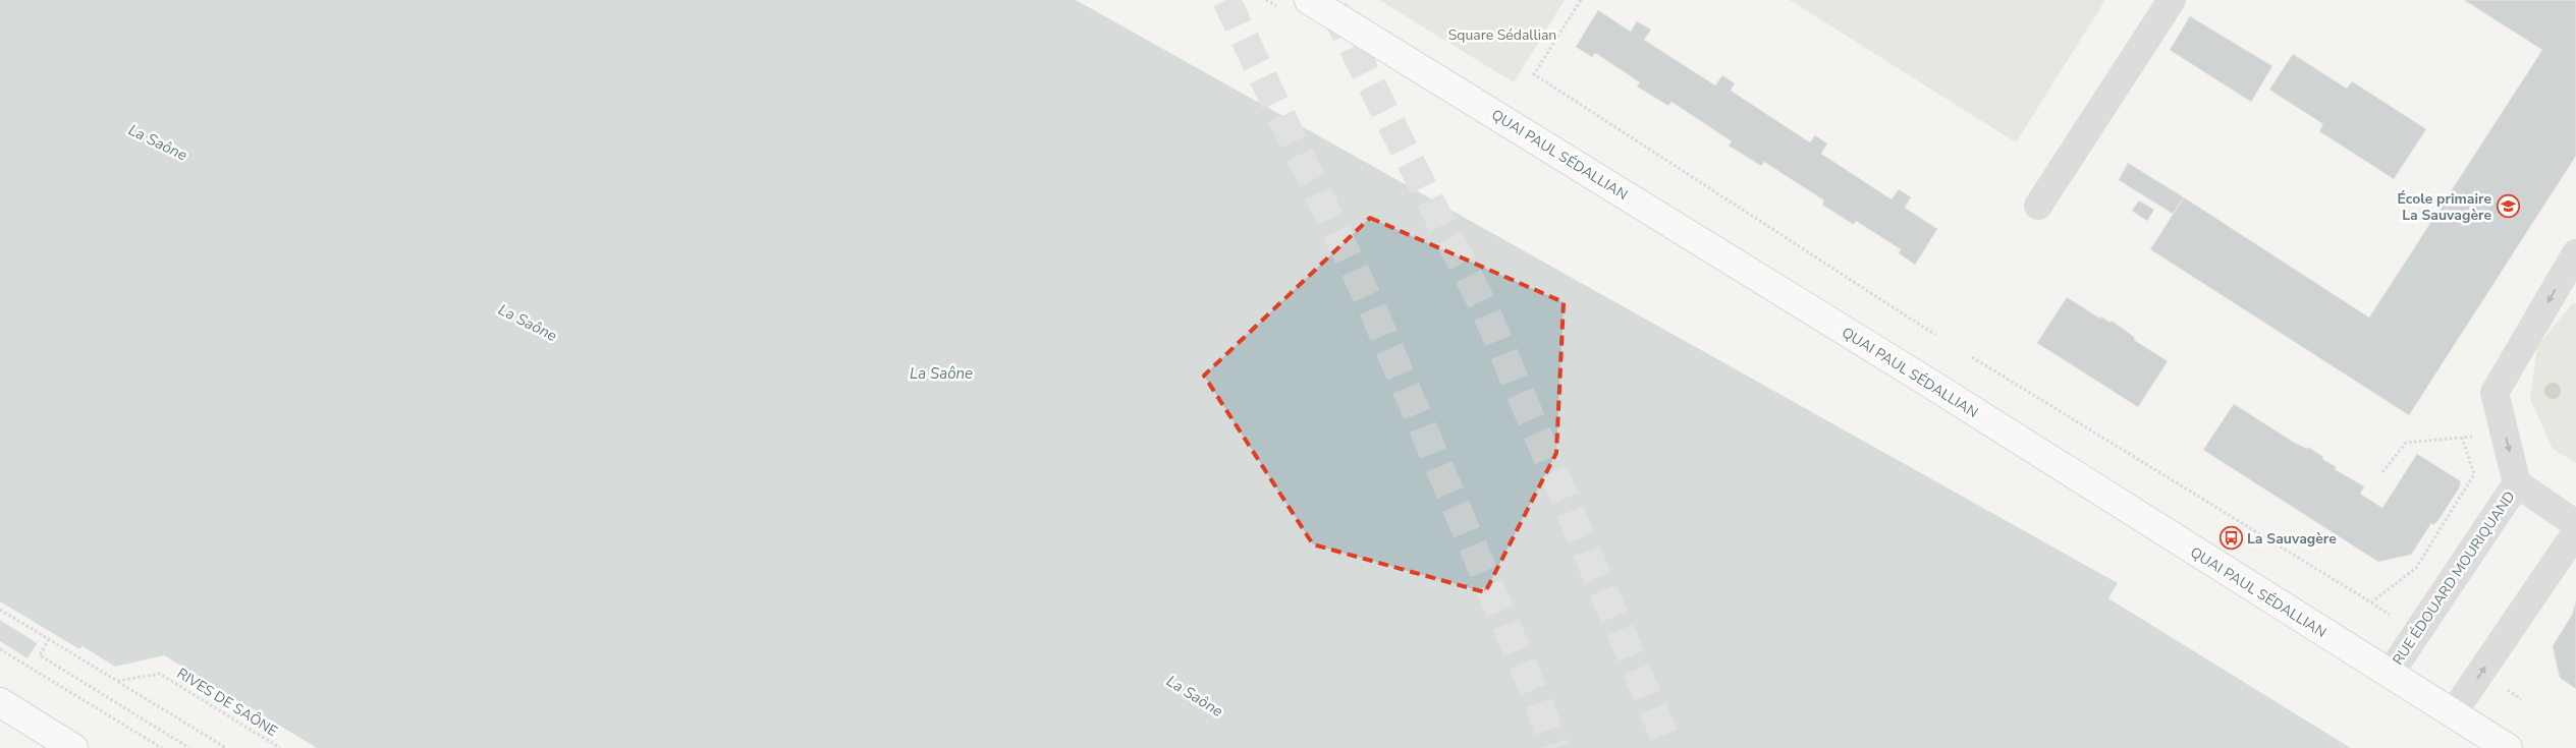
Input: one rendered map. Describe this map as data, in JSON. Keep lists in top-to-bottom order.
{
  "streets": {
    "main road": ["QUAI PAUL SÉDALLIAN"],
    "street": ["RUE ÉDOUARD MOURIQUAND"],
    "path": ["RIVES DE SAÔNE"]
  },
  "crossings": [
    ["QUAI PAUL SÉDALLIAN", "RUE ÉDOUARD MOURIQUAND"]
  ],
  "water": ["La Saône"],
  "parks": ["Square Sédallian"],
  "places": {
    "school or university": ["École primaire La Sauvagère"],
    "bus stop": ["La Sauvagère"]
  }
}
